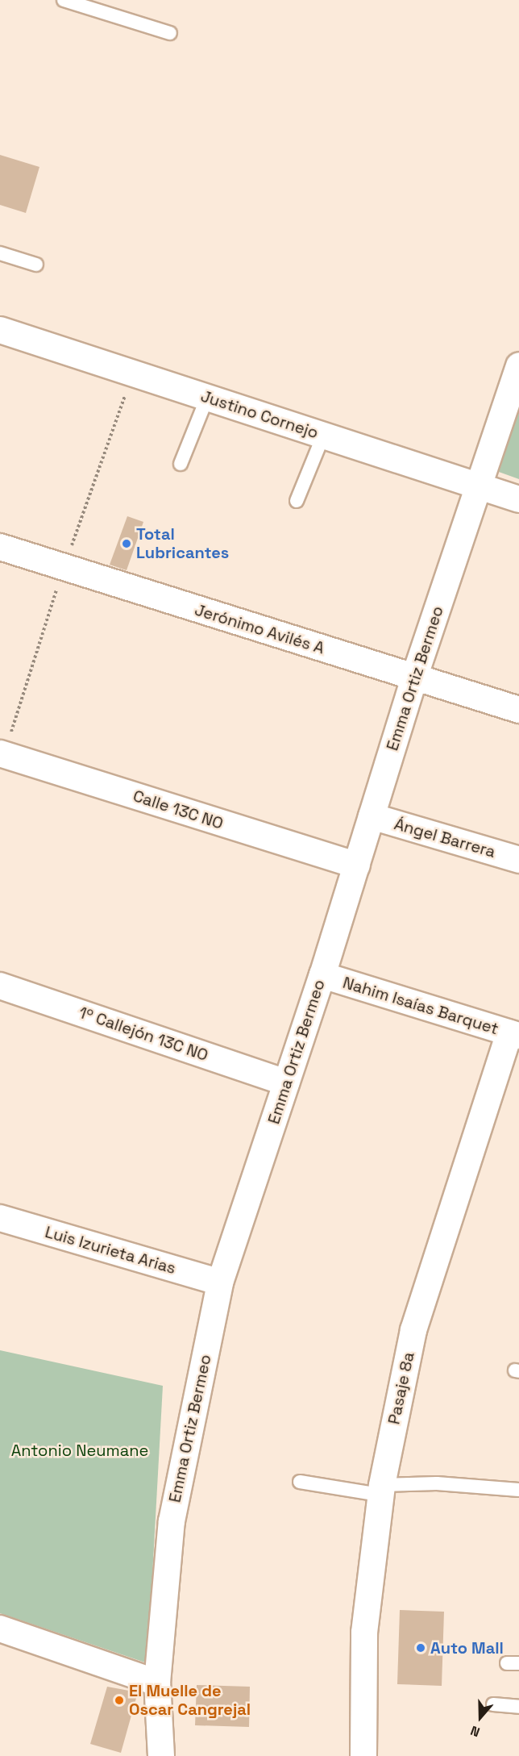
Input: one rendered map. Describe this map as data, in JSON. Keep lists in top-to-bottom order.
{
  "streets": {
    "street": [
      "Justino Cornejo",
      "Jerónimo Avilés A",
      "Emma Ortiz Bermeo",
      "Calle 13C NO",
      "Ángel Barrera",
      "Nahim Isaías Barquet",
      "1º Callejón 13C NO",
      "Luis Izurieta Arias",
      "Pasaje 8a"
    ]
  },
  "crossings": [
    ["Justino Cornejo", "Emma Ortiz Bermeo"],
    ["Jerónimo Avilés A", "Emma Ortiz Bermeo"],
    ["Emma Ortiz Bermeo", "Calle 13C NO"],
    ["Emma Ortiz Bermeo", "Ángel Barrera"],
    ["Emma Ortiz Bermeo", "Nahim Isaías Barquet"],
    ["Emma Ortiz Bermeo", "1º Callejón 13C NO"],
    ["Emma Ortiz Bermeo", "Luis Izurieta Arias"],
    ["Nahim Isaías Barquet", "Pasaje 8a"]
  ],
  "parks": ["Antonio Neumane"],
  "places": ["Total Lubricantes", "Auto Mall", "El Muelle de Oscar Cangrejal"],
  "north": "bottom"
}
